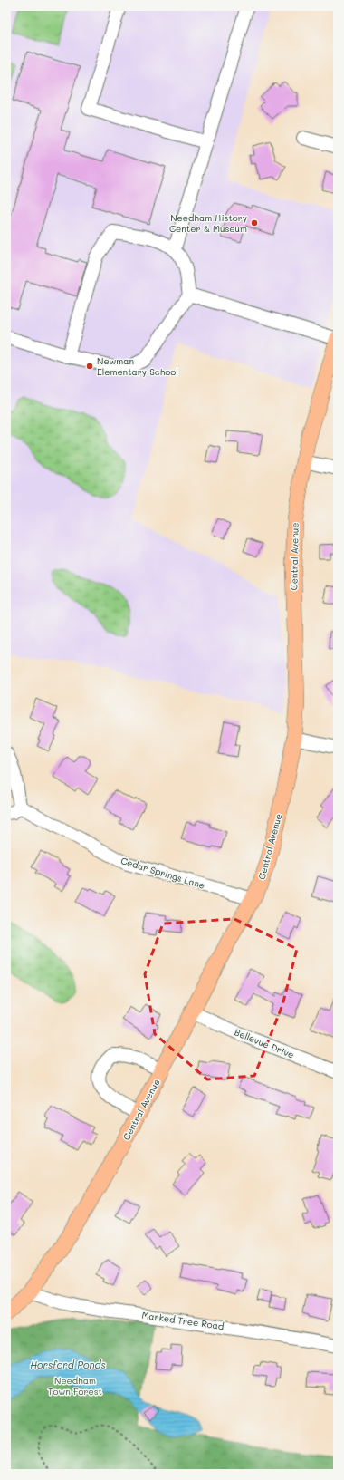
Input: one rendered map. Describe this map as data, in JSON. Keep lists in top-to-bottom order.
{
  "streets": {
    "main road": ["Central Avenue"],
    "street": ["Cedar Springs Lane", "Bellevue Drive", "Marked Tree Road"]
  },
  "crossings": [
    ["Central Avenue", "Cedar Springs Lane"],
    ["Central Avenue", "Bellevue Drive"],
    ["Central Avenue", "Marked Tree Road"]
  ],
  "water": ["Horsford Ponds"],
  "parks": ["Needham Town Forest"],
  "places": ["Needham History Center & Museum", "Newman Elementary School"]
}
